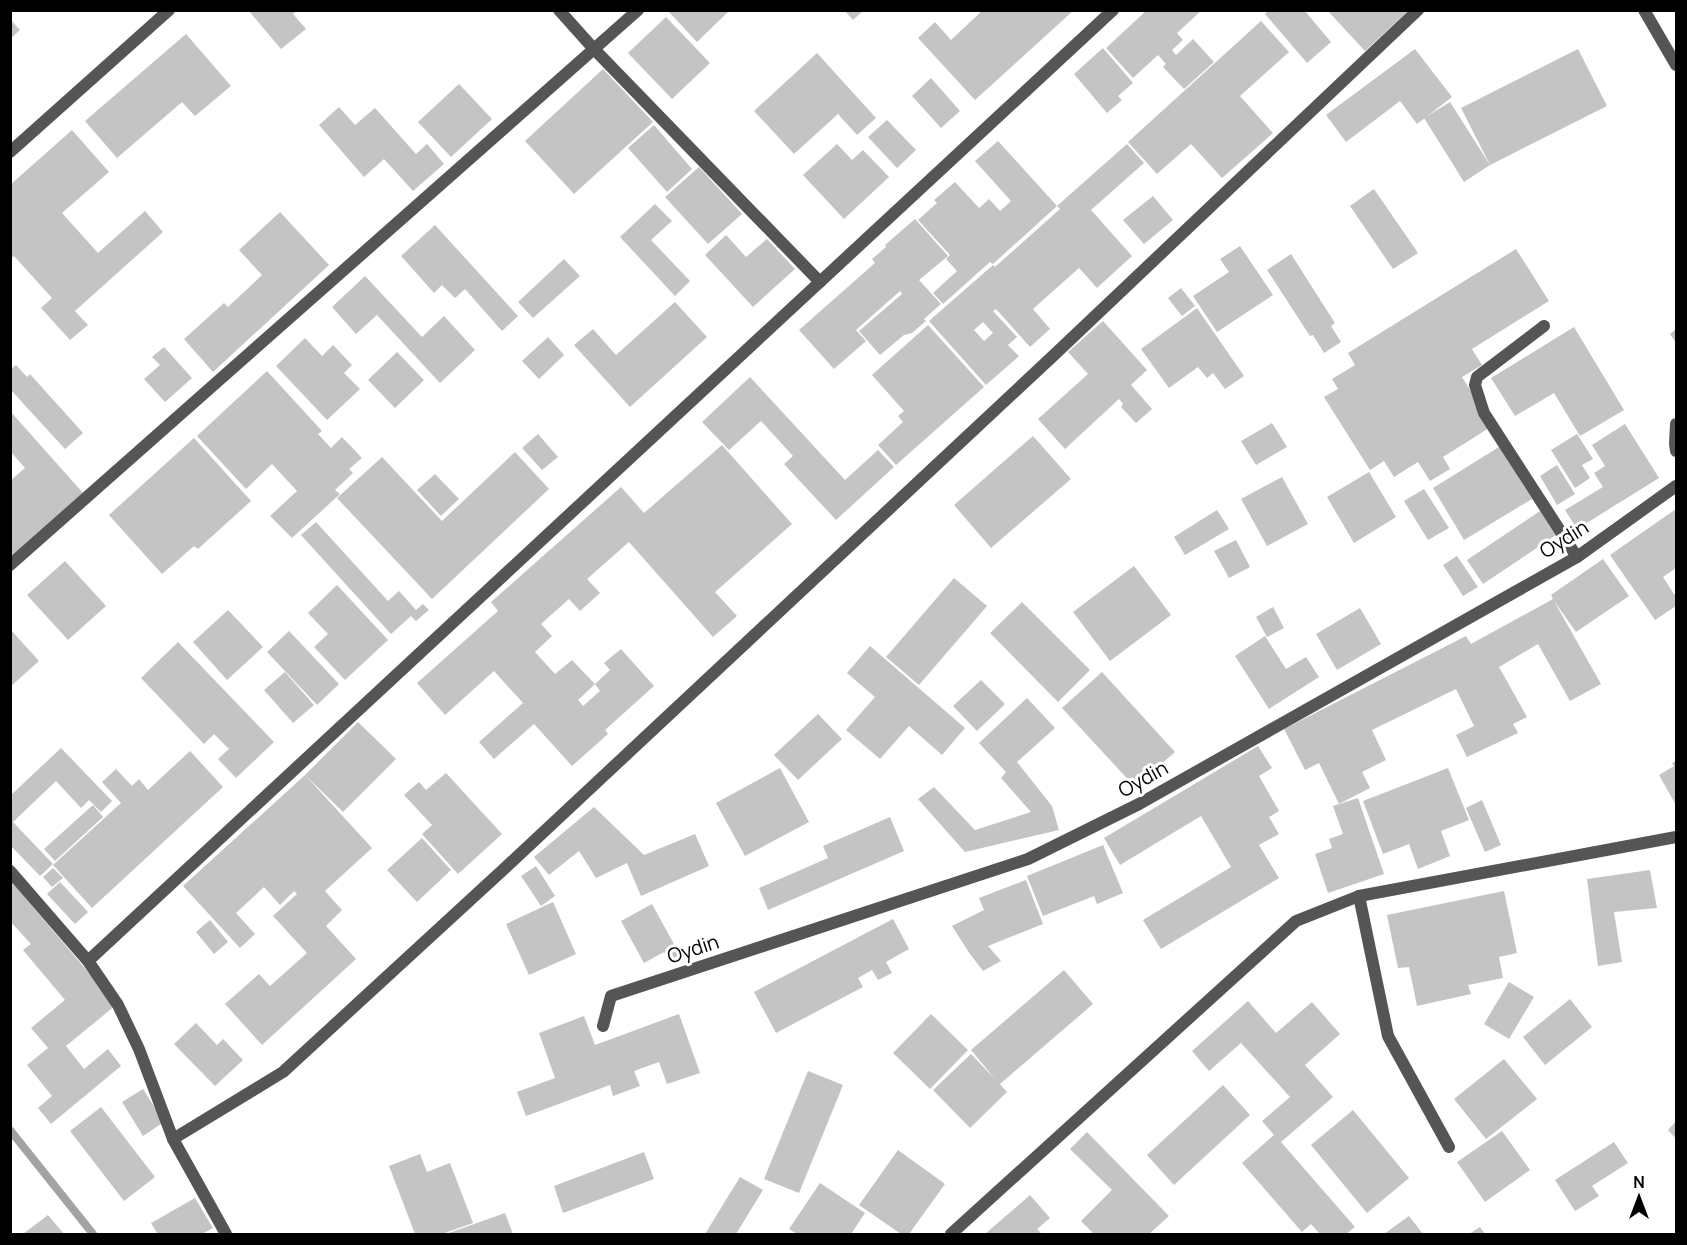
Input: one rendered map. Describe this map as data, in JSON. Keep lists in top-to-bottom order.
{
  "streets": {
    "street": ["Oydin"]
  },
  "north": "top"
}
